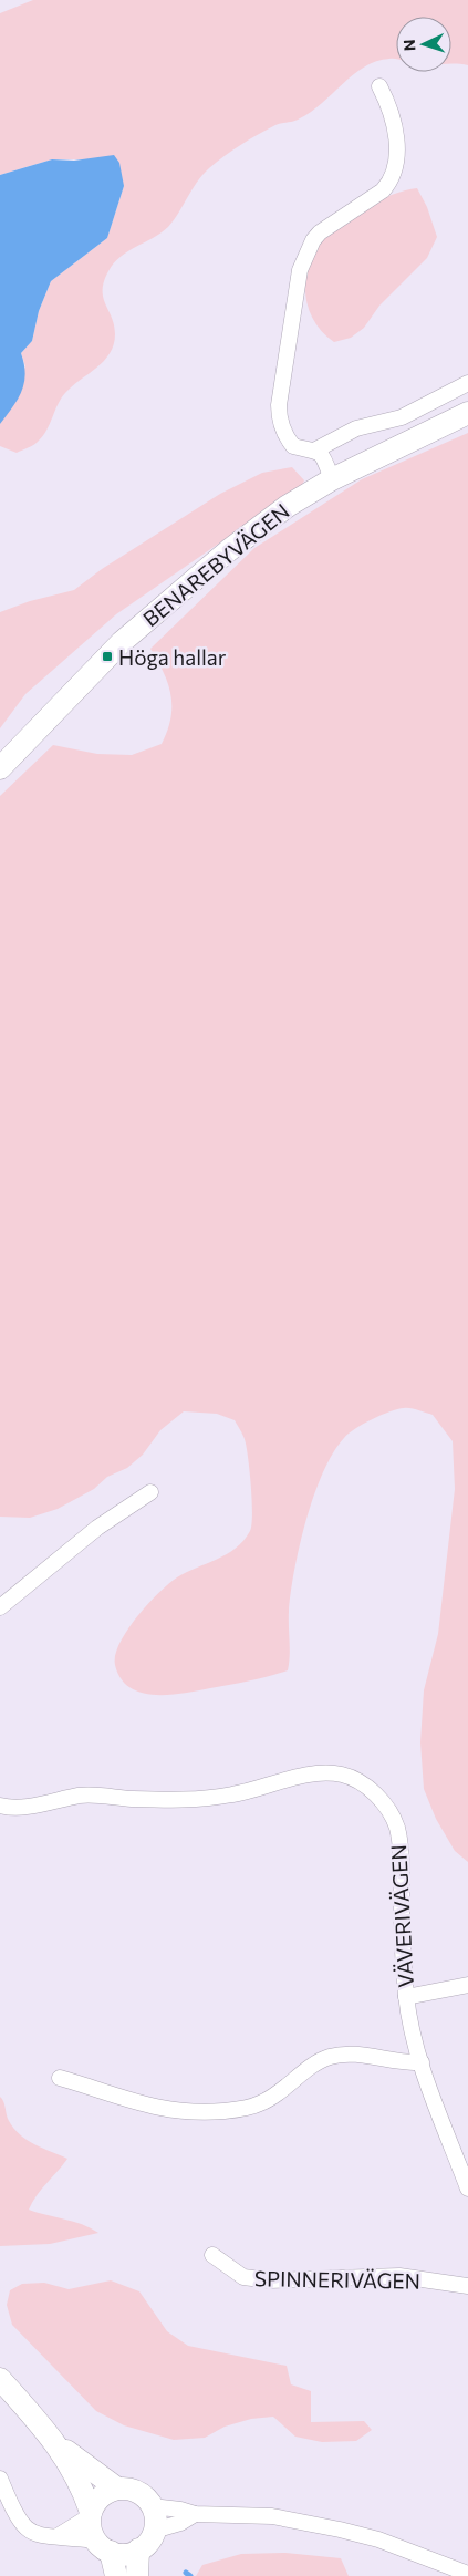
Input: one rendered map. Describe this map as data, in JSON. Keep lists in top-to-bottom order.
{
  "streets": {
    "street": ["BENAREBYVÄGEN", "VÄVERIVÄGEN", "SPINNERIVÄGEN"]
  },
  "places": {
    "transit": ["Höga hallar"]
  },
  "north": "left"
}
